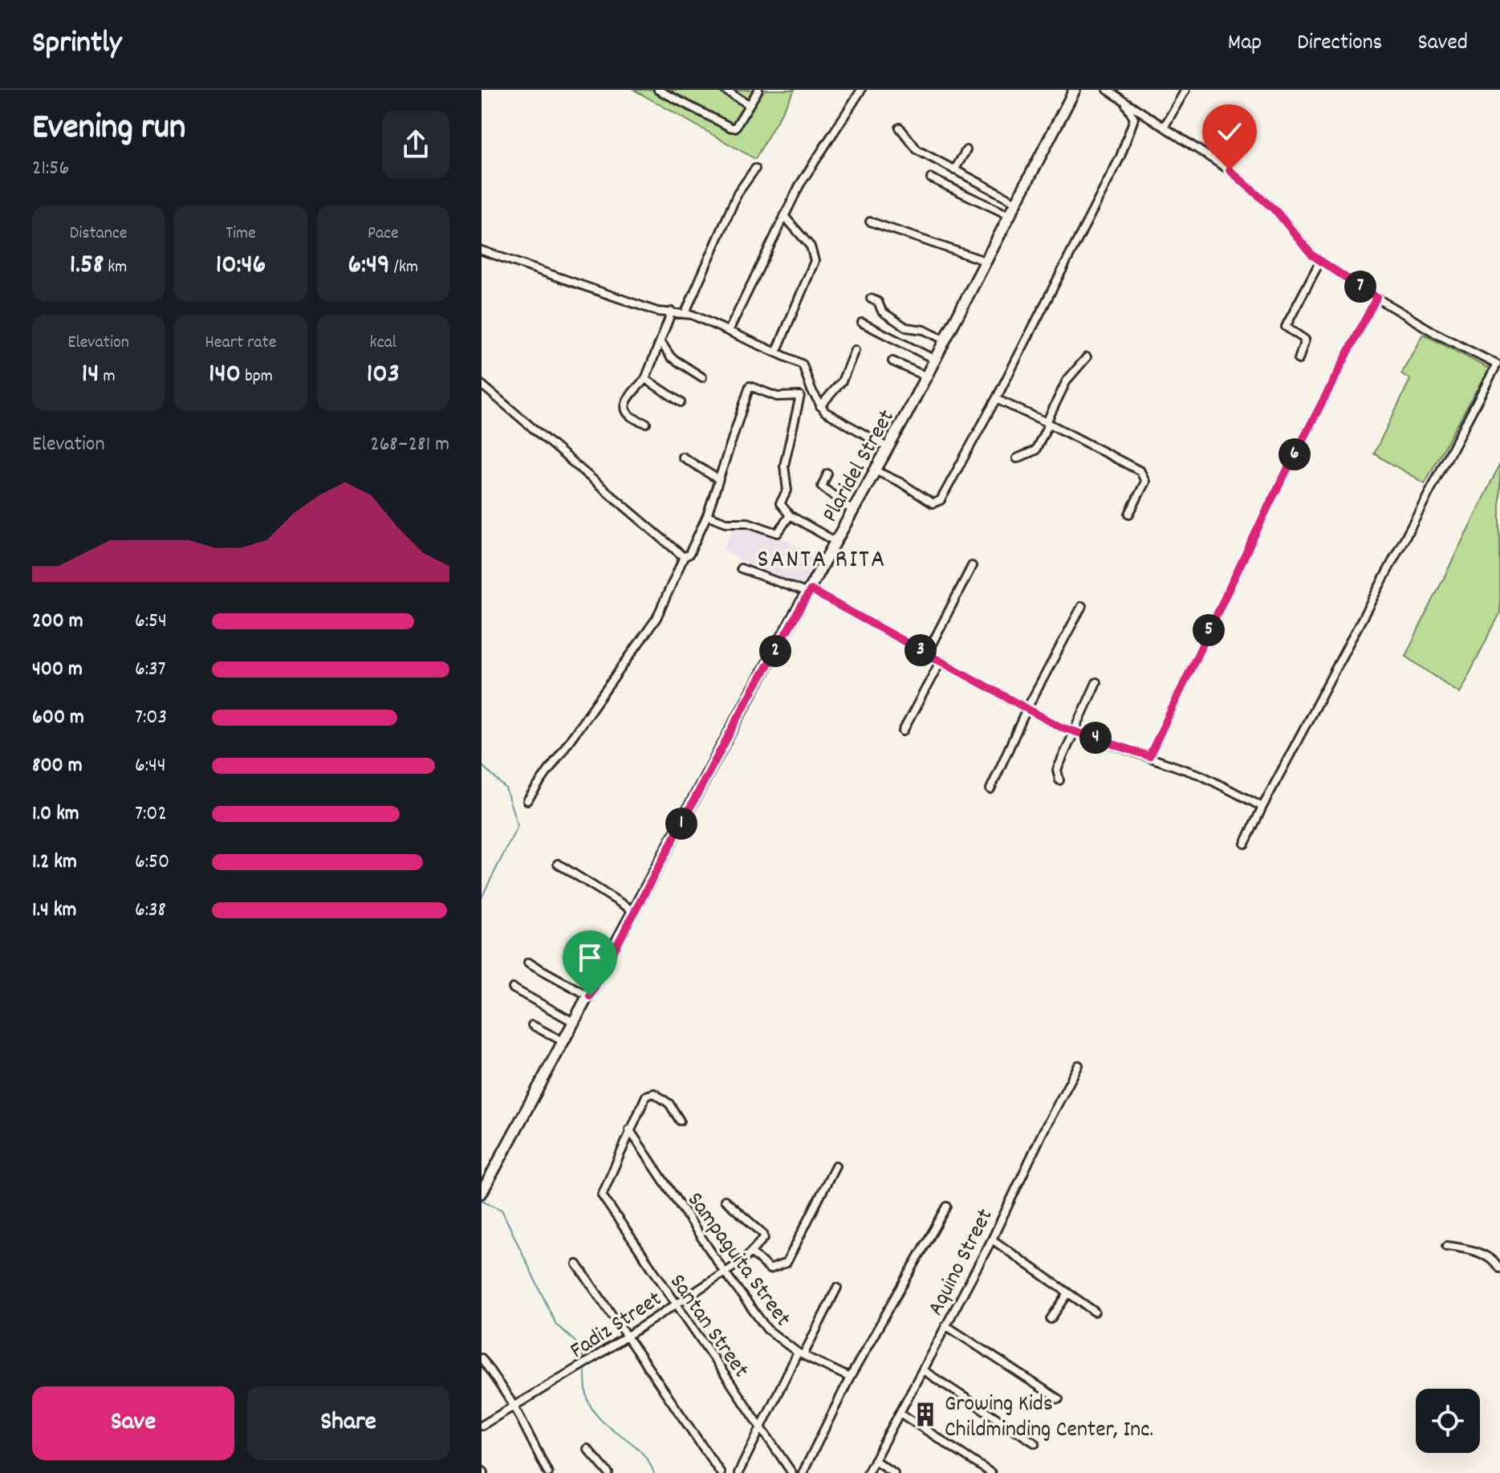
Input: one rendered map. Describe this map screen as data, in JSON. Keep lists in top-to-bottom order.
{
  "streets": {
    "street": [
      "Plaridel Street",
      "Sampaguita Street",
      "Aquino Street",
      "Fadiz Street",
      "Santan Street"
    ]
  },
  "crossings": [
    ["Sampaguita Street", "Fadiz Street"],
    ["Sampaguita Street", "Santan Street"],
    ["Fadiz Street", "Santan Street"]
  ],
  "districts": ["SANTA RITA"],
  "places": {
    "building": ["Growing Kids Childminding Center, Inc."]
  },
  "page": {
    "header": "Sprintly",
    "nav": ["Map", "Directions", "Saved"],
    "heading": ["Evening run", "21:56"],
    "stats": [
      ["Distance", "1.58 km"],
      ["Time", "10:46"],
      ["Pace", "6:49 /km"],
      ["Elevation", "14 m"],
      ["Heart rate", "140 bpm"],
      ["kcal", "103"]
    ],
    "pins": [
      "7",
      "6",
      "5",
      "3",
      "2",
      "4",
      "1"
    ],
    "chart": ["Elevation", "268–281 m"],
    "list": [
      {
        "name": "200 m",
        "note": "6:54"
      },
      {
        "name": "400 m",
        "note": "6:37"
      },
      {
        "name": "600 m",
        "note": "7:03"
      },
      {
        "name": "800 m",
        "note": "6:44"
      },
      {
        "name": "1.0 km",
        "note": "7:02"
      },
      {
        "name": "1.2 km",
        "note": "6:50"
      },
      {
        "name": "1.4 km",
        "note": "6:38"
      }
    ],
    "buttons": ["Save", "Share"]
  }
}
